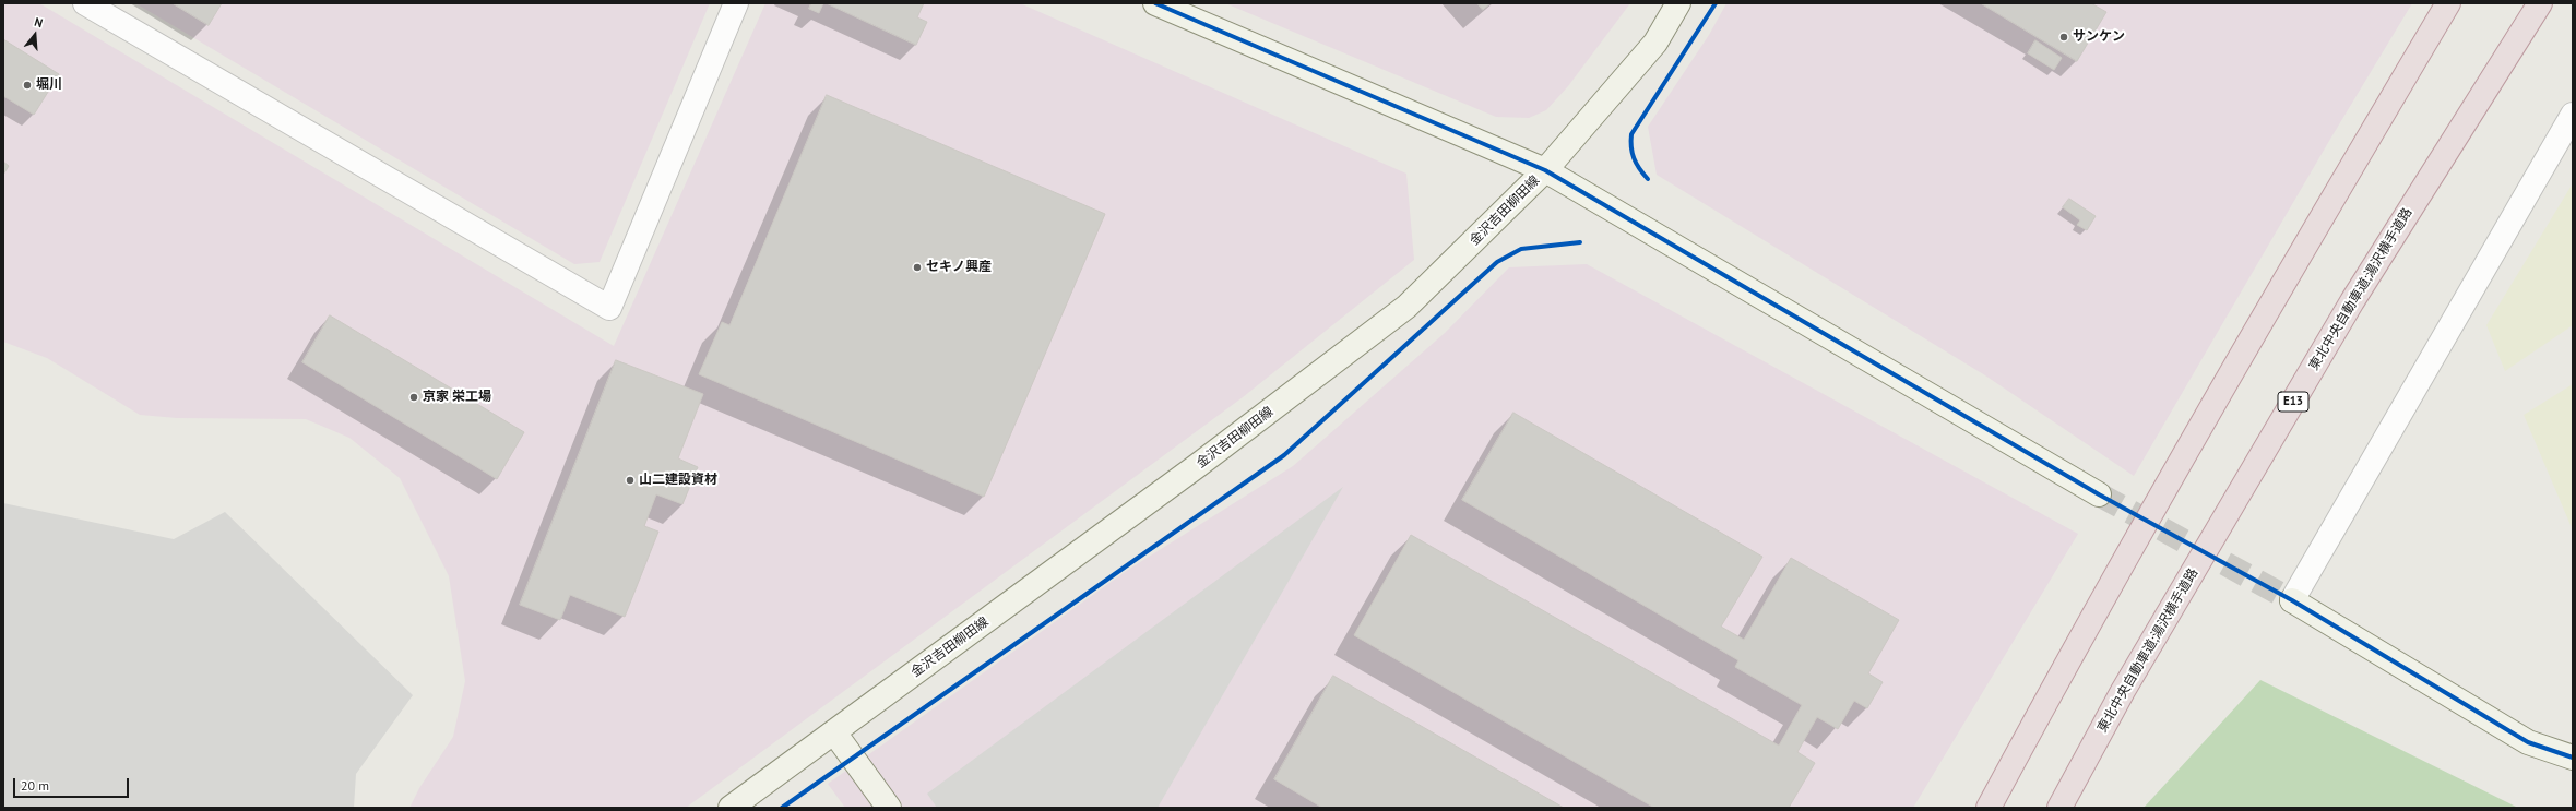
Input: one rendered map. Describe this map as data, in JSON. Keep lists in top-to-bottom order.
{
  "streets": {
    "highway": ["東北中央自動車道;湯沢横手道路", "E13"],
    "street": ["金沢吉田柳田線"]
  },
  "places": [
    "サンケン",
    "堀川",
    "セキノ興産",
    "京家 栄工場",
    "山二建設資材"
  ],
  "scale_bar": "20 m",
  "north": "top"
}
